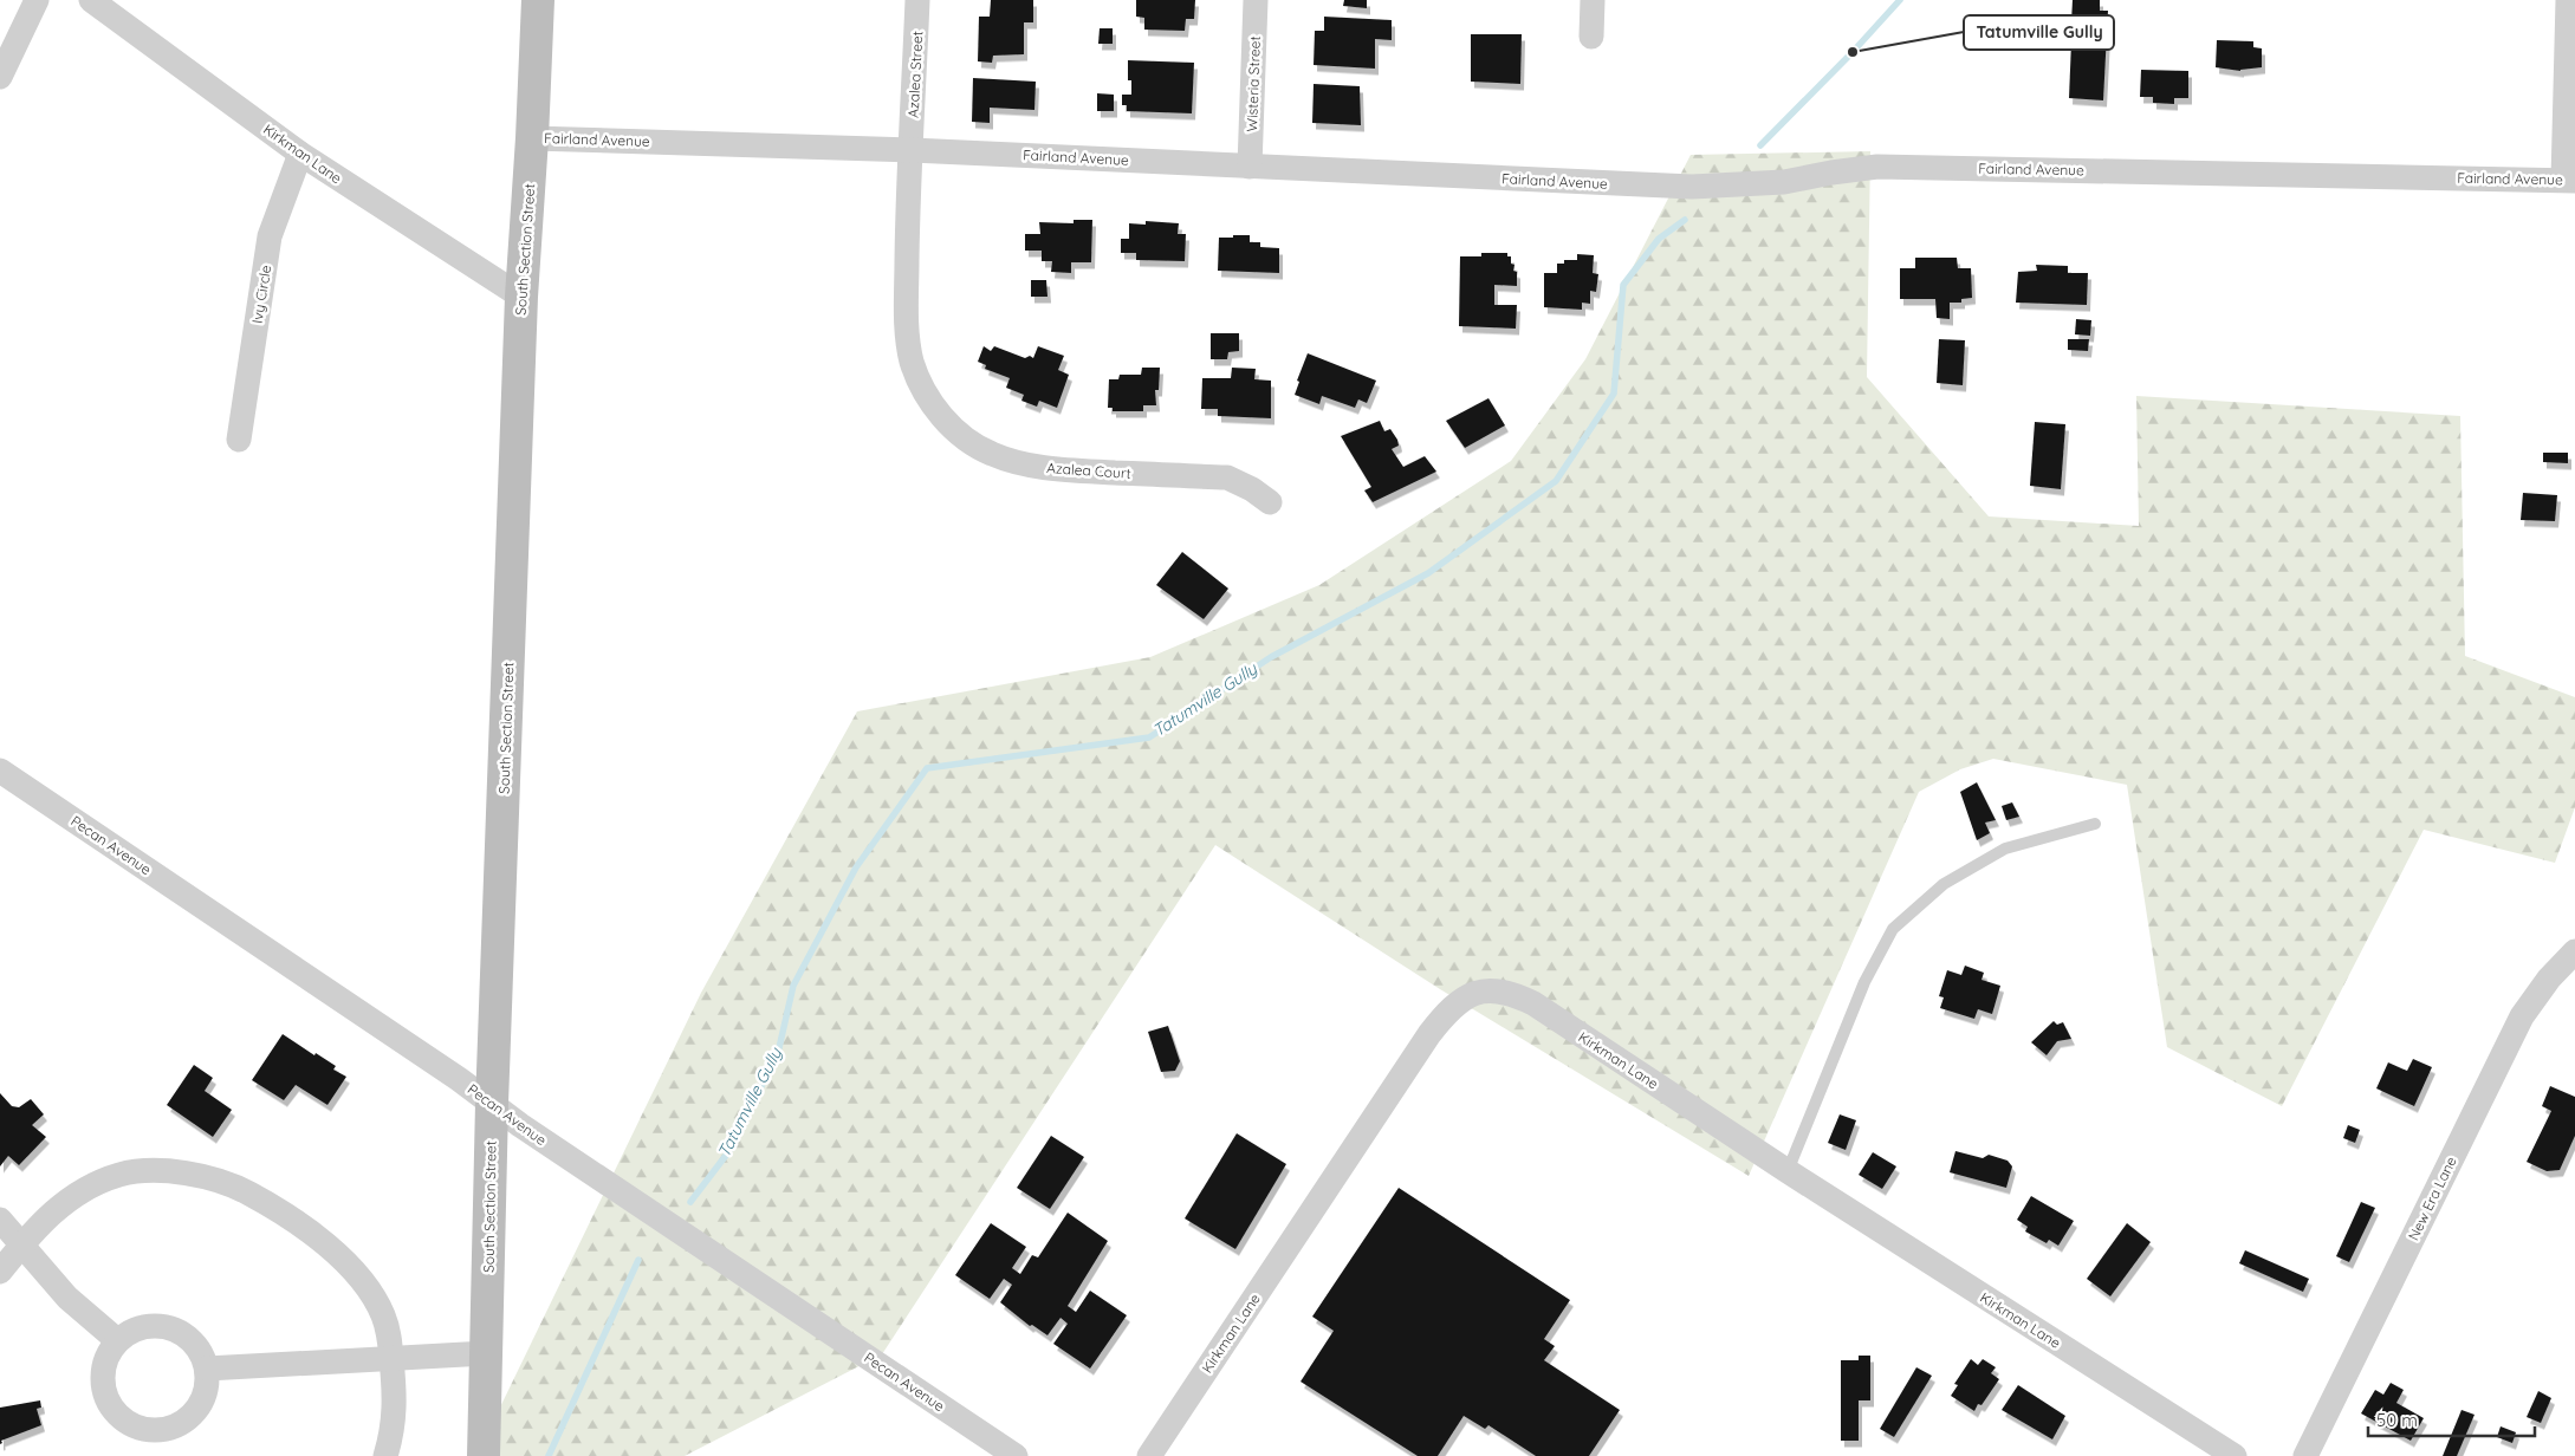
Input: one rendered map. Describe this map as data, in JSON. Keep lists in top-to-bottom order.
{
  "streets": {
    "street": [
      "Azalea Street",
      "Wisteria Street",
      "Fairland Avenue",
      "Kirkman Lane",
      "South Section Street",
      "Ivy Circle",
      "Azalea Court",
      "Pecan Avenue",
      "New Era Lane"
    ]
  },
  "crossings": [
    ["Azalea Street", "Fairland Avenue"],
    ["Azalea Street", "Azalea Court"],
    ["Wisteria Street", "Fairland Avenue"],
    ["Fairland Avenue", "South Section Street"],
    ["Fairland Avenue", "Azalea Court"],
    ["Kirkman Lane", "South Section Street"],
    ["Kirkman Lane", "Ivy Circle"],
    ["South Section Street", "Pecan Avenue"]
  ],
  "water": ["Tatumville Gully"],
  "places": ["Tatumville Gully"],
  "scale_bar": "50 m"
}
